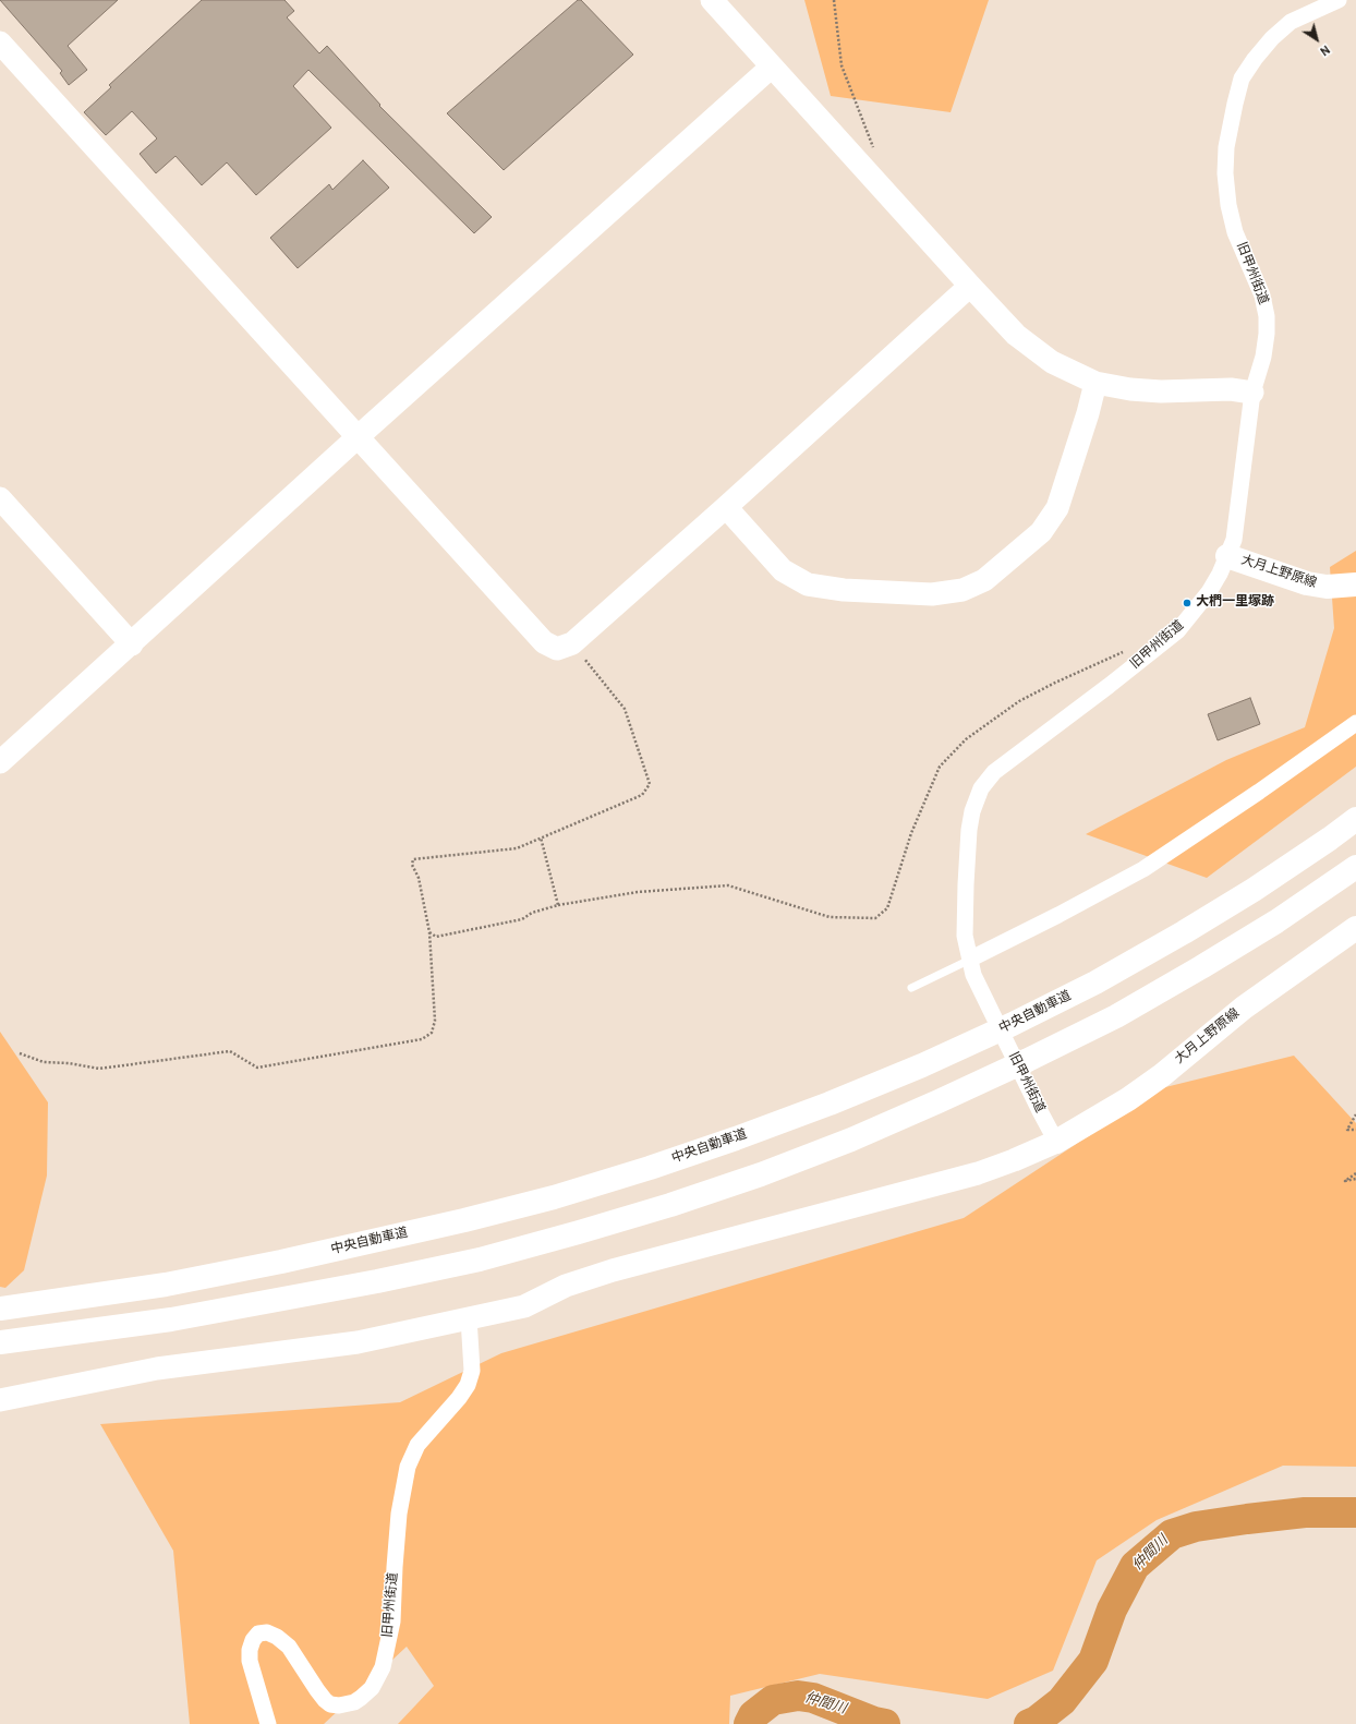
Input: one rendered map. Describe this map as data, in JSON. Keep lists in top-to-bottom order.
{
  "streets": {
    "main road": ["大月上野原線", "中央自動車道"],
    "street": ["旧甲州街道"]
  },
  "crossings": [
    ["旧甲州街道", "大月上野原線"]
  ],
  "water": ["仲間川"],
  "places": ["大椚一里塚跡"],
  "north": "bottom right"
}
